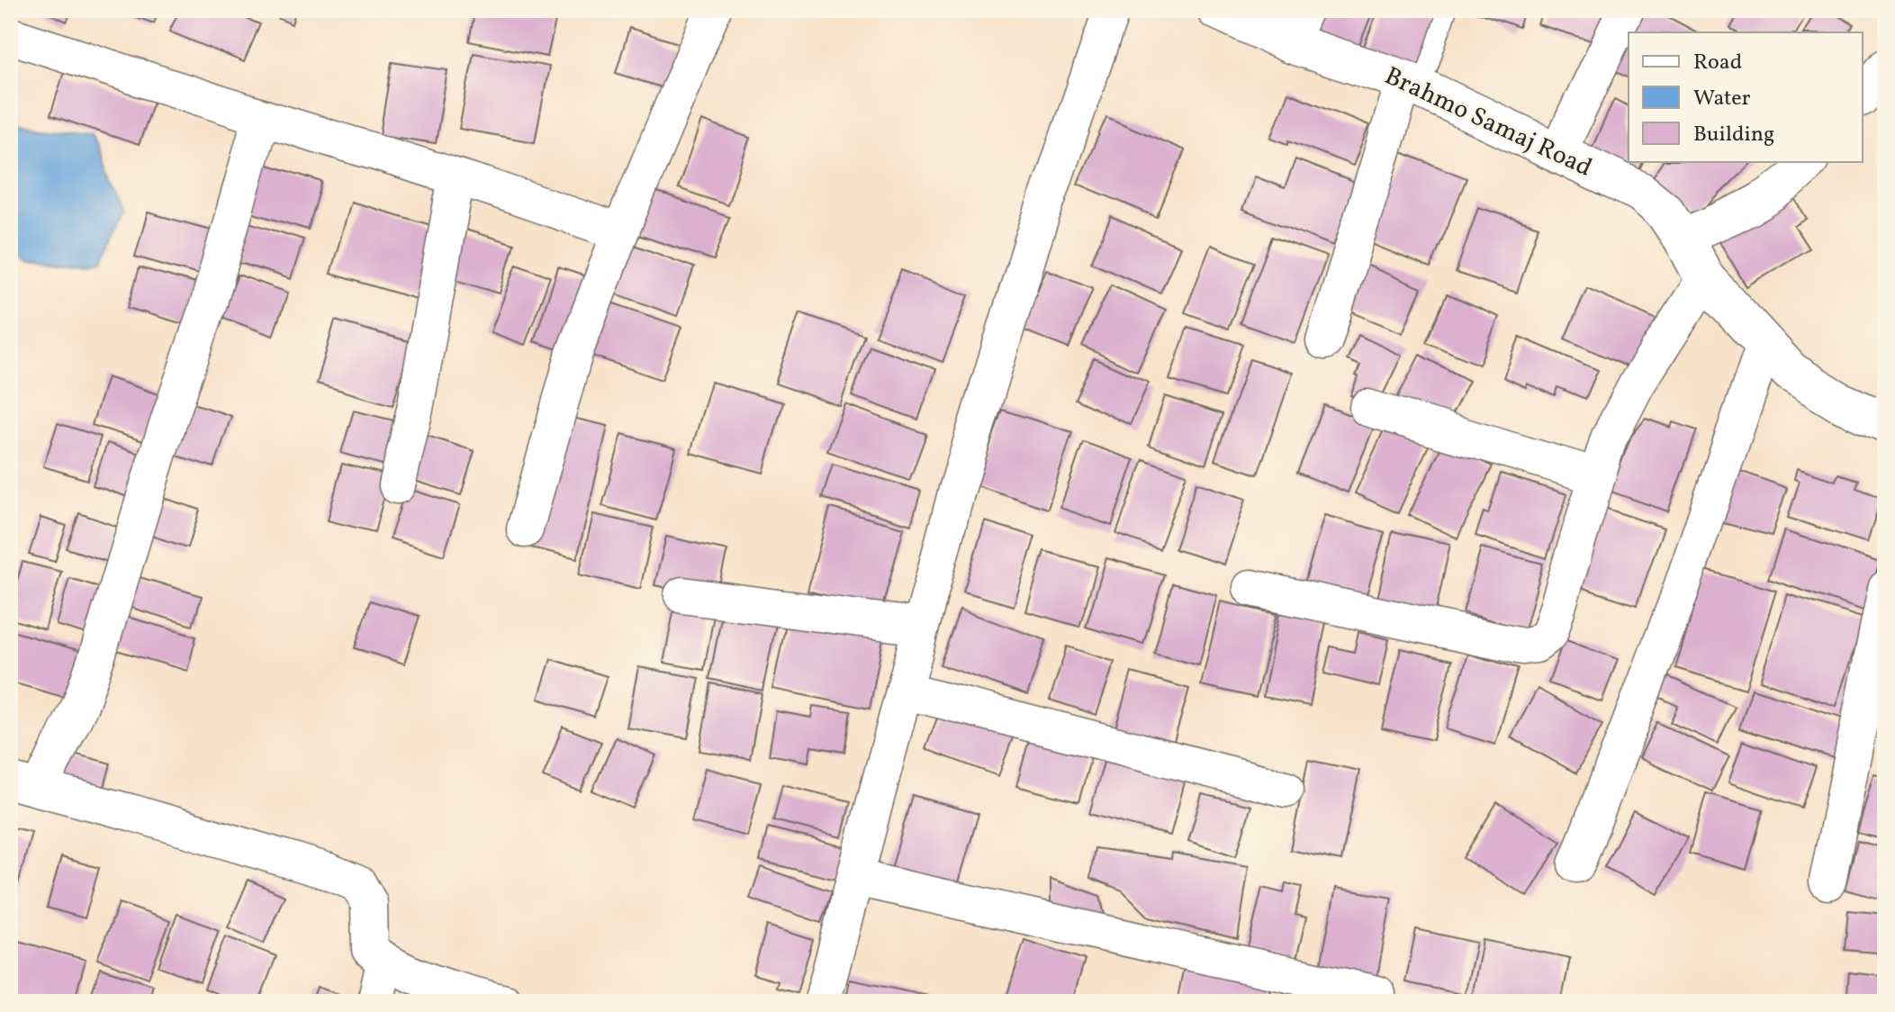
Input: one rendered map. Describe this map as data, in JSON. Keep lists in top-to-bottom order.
{
  "streets": {
    "street": ["Brahmo Samaj Road"]
  },
  "legend": ["Road", "Water", "Building"]
}
